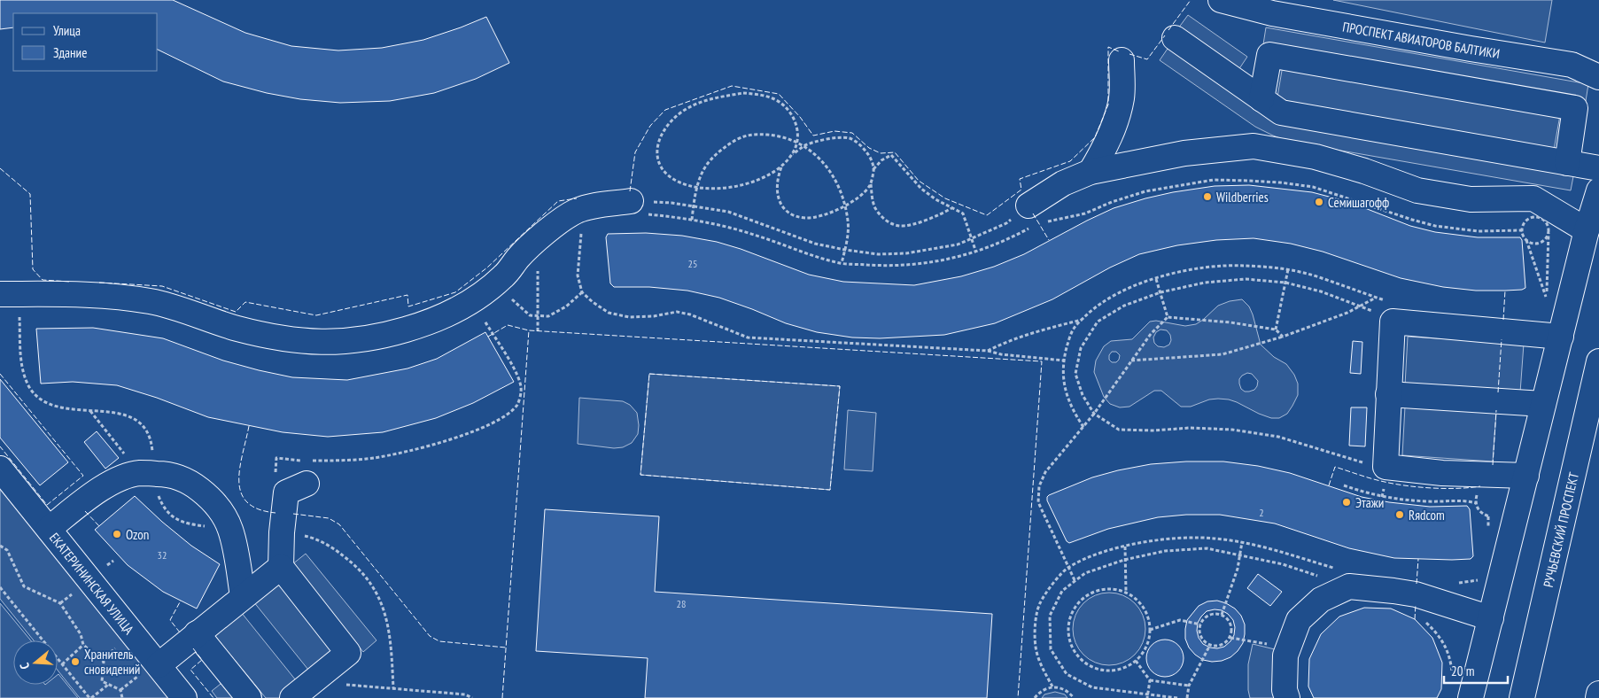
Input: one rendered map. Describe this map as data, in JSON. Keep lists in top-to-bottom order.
{
  "streets": {
    "street": ["ПРОСПЕКТ АВИАТОРОВ БАЛТИКИ", "РУЧЬЕВСКИЙ ПРОСПЕКТ", "ЕКАТЕРИНИНСКАЯ УЛИЦА"]
  },
  "places": [
    "Wildberries",
    "Семишагофф",
    "Этажи",
    "Rяdcom",
    "Ozon",
    "Хранитель сновидений"
  ],
  "house_numbers": [
    "25",
    "2",
    "32",
    "28"
  ],
  "legend": ["Улица", "Здание"],
  "scale_bar": "20 m",
  "north": "left"
}
